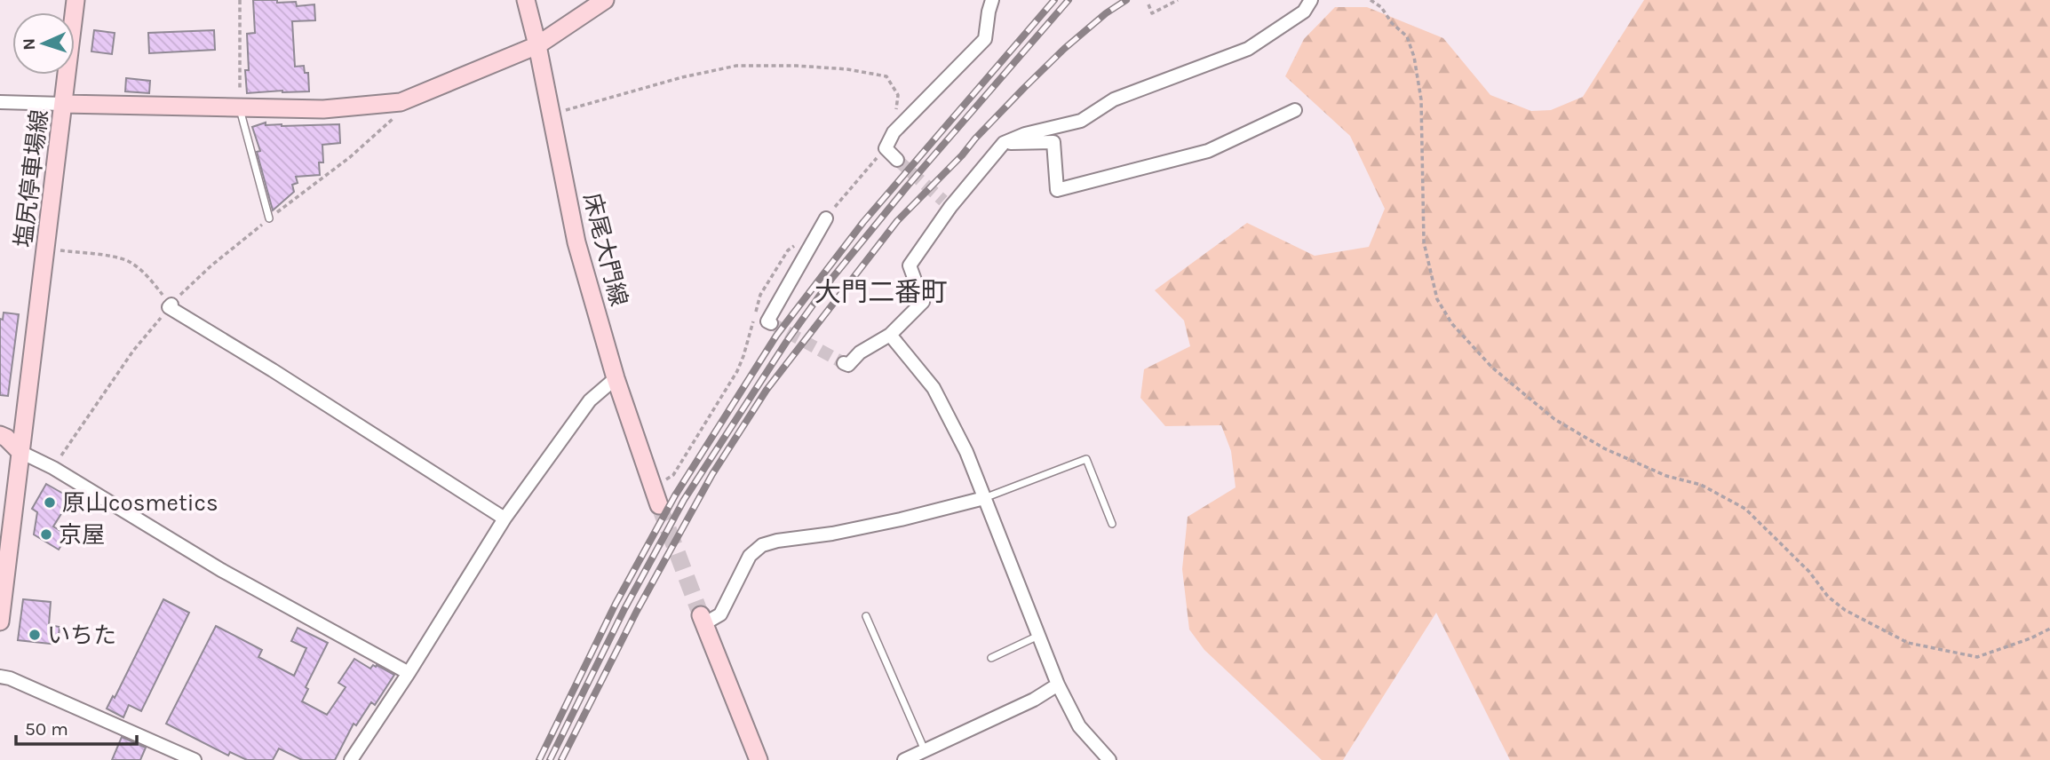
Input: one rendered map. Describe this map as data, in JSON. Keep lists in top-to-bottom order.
{
  "streets": {
    "main road": ["塩尻停車場線", "床尾大門線"]
  },
  "districts": ["大門二番町"],
  "places": ["原山cosmetics", "京屋", "いちた"],
  "scale_bar": "50 m",
  "north": "left"
}
